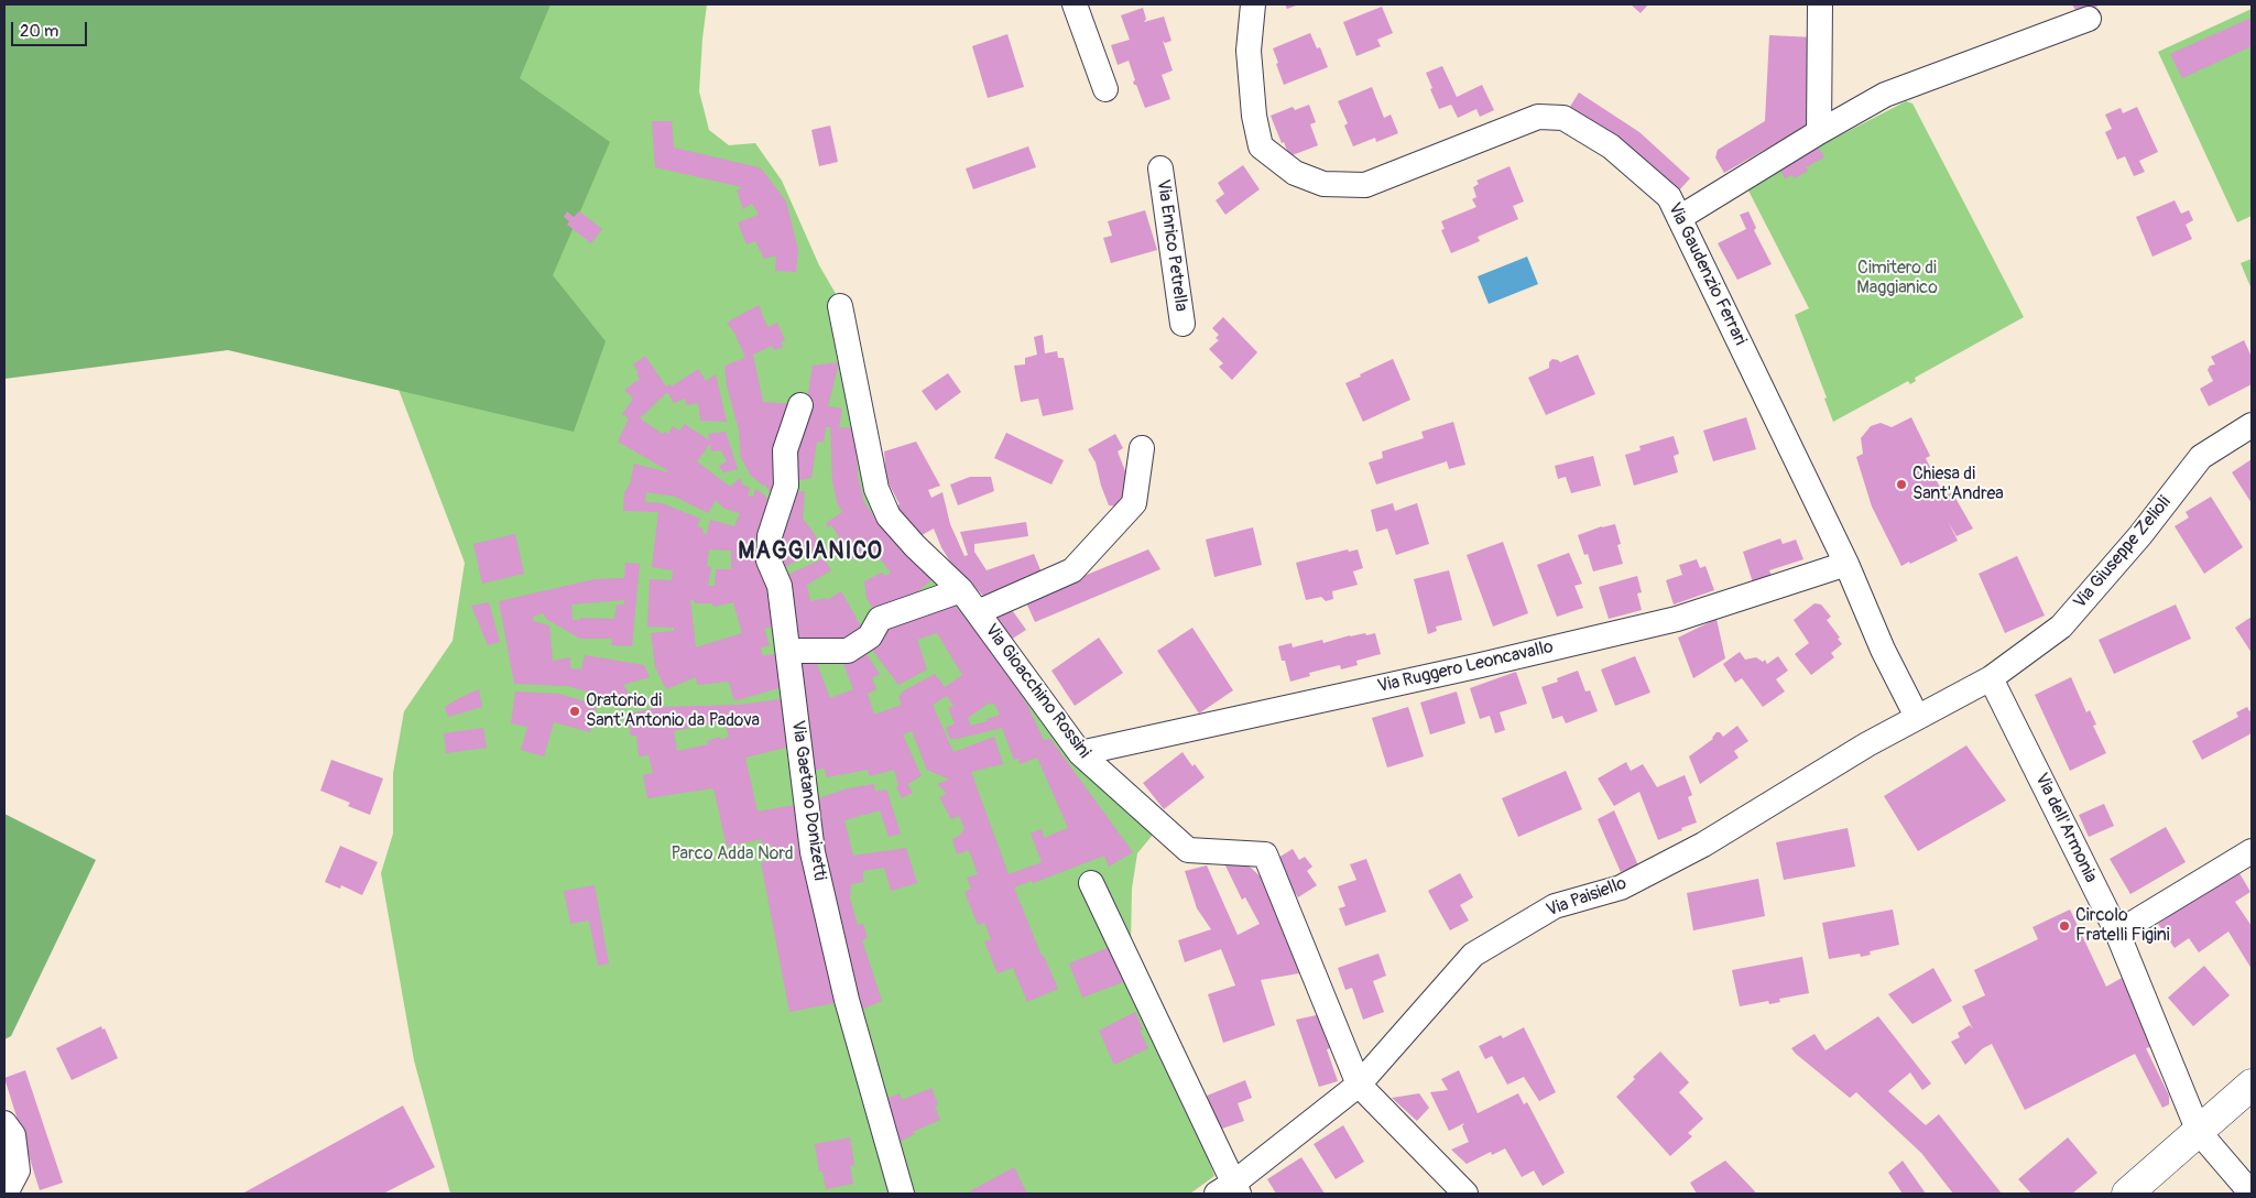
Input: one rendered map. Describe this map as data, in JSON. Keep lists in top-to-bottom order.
{
  "streets": {
    "street": [
      "Via Enrico Petrella",
      "Via Gaudenzio Ferrari",
      "Via Giuseppe Zelioli",
      "Via Ruggero Leoncavallo",
      "Via Gioacchino Rossini",
      "Via Gaetano Donizetti",
      "Via dell'Armonia",
      "Via Paisiello"
    ]
  },
  "crossings": [
    ["Via Gaudenzio Ferrari", "Via Ruggero Leoncavallo"],
    ["Via Gaudenzio Ferrari", "Via Paisiello"],
    ["Via Giuseppe Zelioli", "Via dell'Armonia"],
    ["Via Giuseppe Zelioli", "Via Paisiello"],
    ["Via Ruggero Leoncavallo", "Via Gioacchino Rossini"],
    ["Via Gioacchino Rossini", "Via Paisiello"],
    ["Via dell'Armonia", "Via Paisiello"]
  ],
  "districts": ["MAGGIANICO"],
  "parks": ["Cimitero di Maggianico", "Parco Adda Nord"],
  "places": ["Chiesa di Sant'Andrea", "Oratorio di Sant'Antonio da Padova", "Circolo Fratelli Figini"],
  "scale_bar": "20 m"
}
